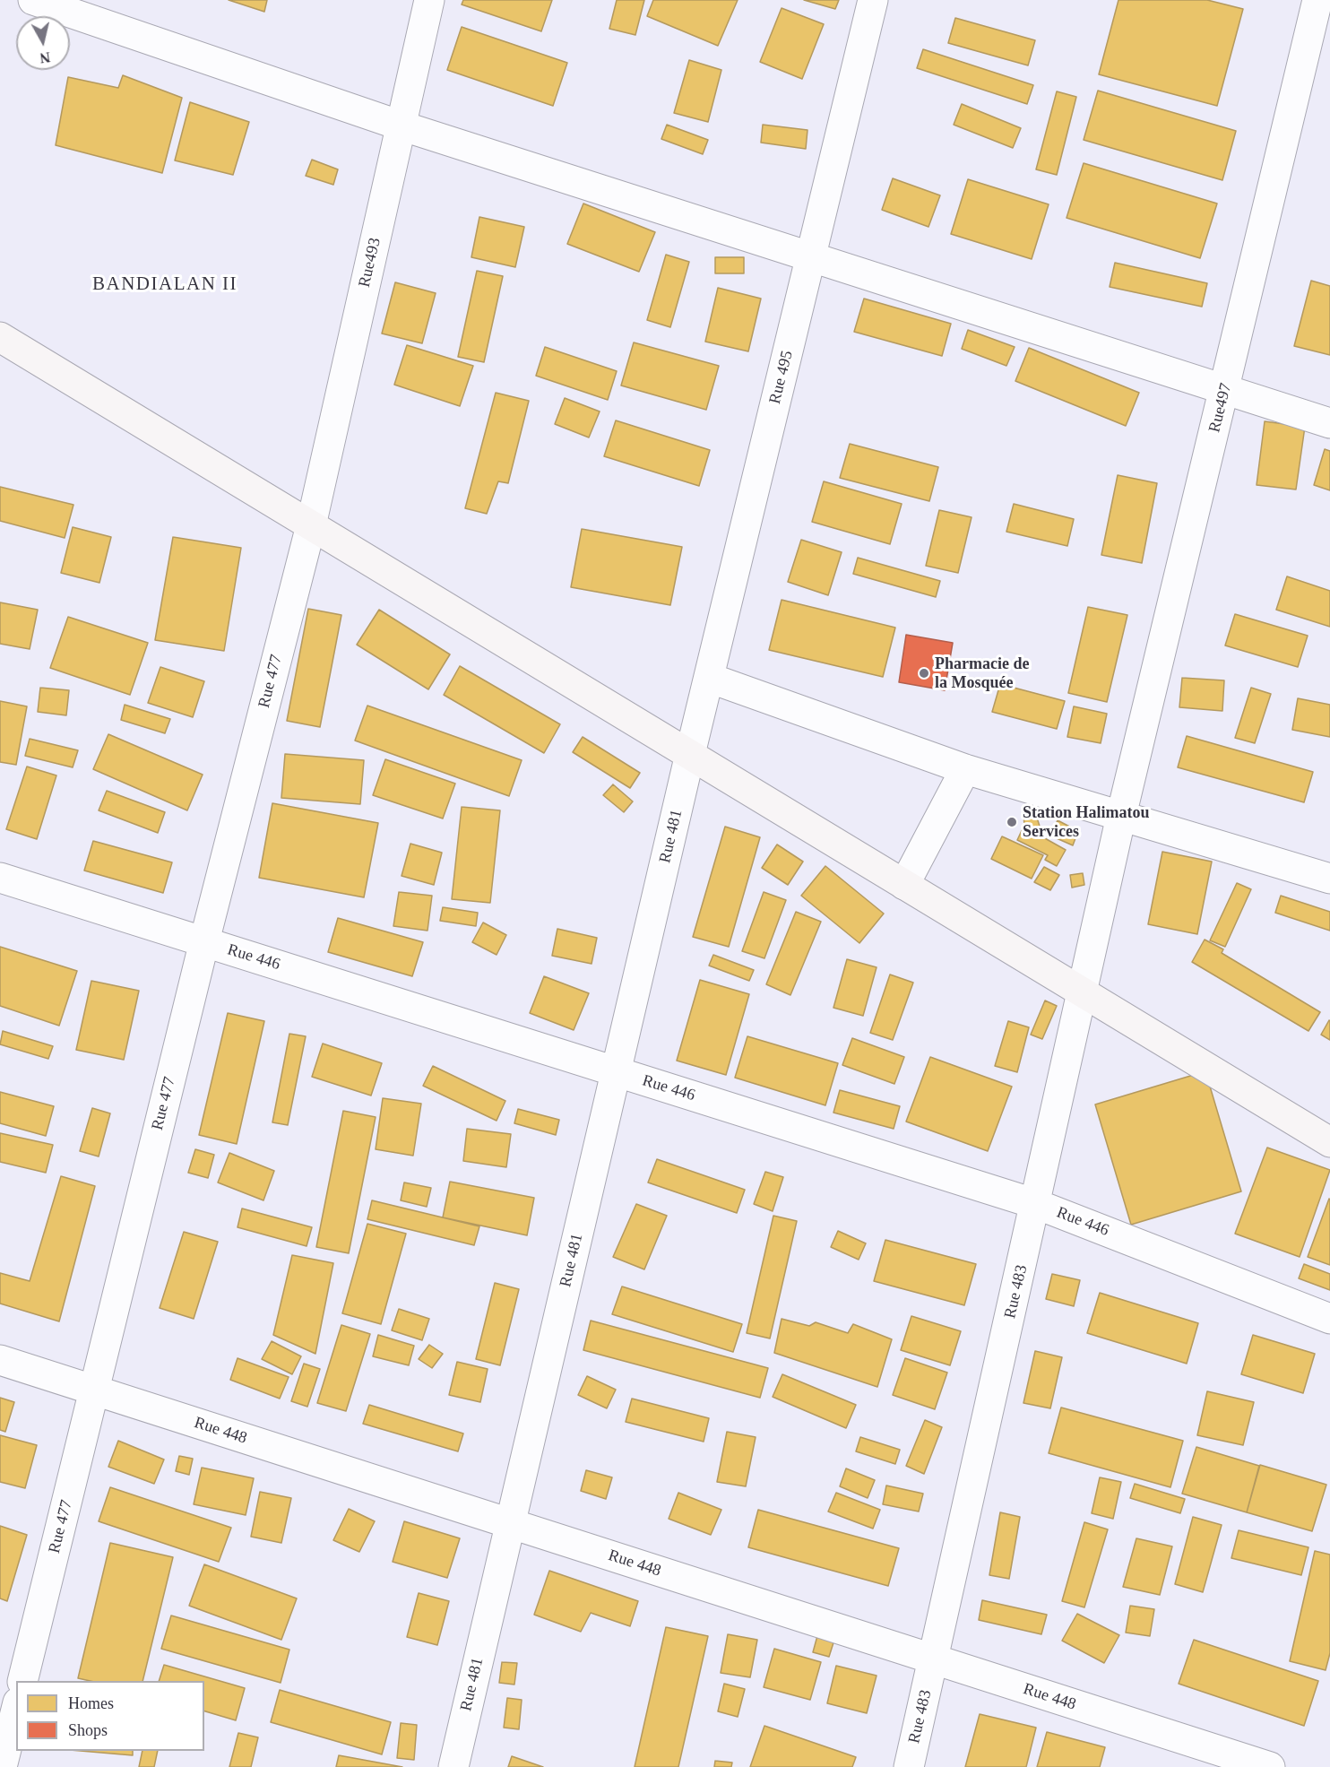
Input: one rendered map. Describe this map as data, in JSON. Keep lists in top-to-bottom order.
{
  "streets": {
    "street": [
      "Rue493",
      "Rue 495",
      "Rue497",
      "Rue 477",
      "Rue 481",
      "Rue 446",
      "Rue 483",
      "Rue 448"
    ]
  },
  "crossings": [
    ["Rue493", "Rue 477"],
    ["Rue 495", "Rue 481"],
    ["Rue497", "Rue 483"],
    ["Rue 477", "Rue 446"],
    ["Rue 477", "Rue 448"],
    ["Rue 481", "Rue 446"],
    ["Rue 481", "Rue 448"],
    ["Rue 446", "Rue 483"],
    ["Rue 483", "Rue 448"]
  ],
  "districts": ["BANDIALAN II"],
  "places": ["Pharmacie de la Mosquée", "Station Halimatou Services"],
  "legend": ["Homes", "Shops"],
  "north": "bottom"
}
